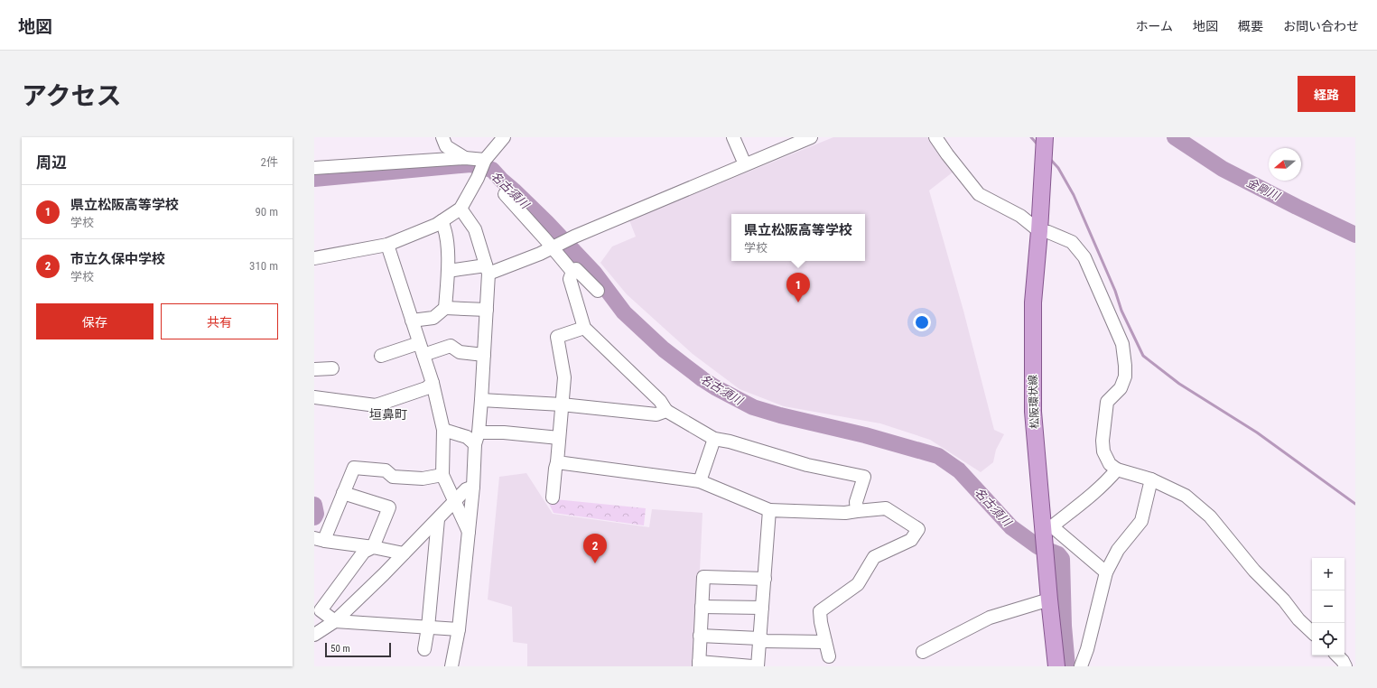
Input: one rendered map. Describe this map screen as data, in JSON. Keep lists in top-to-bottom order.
{
  "streets": {
    "main road": ["松阪環状線"]
  },
  "districts": ["垣鼻町"],
  "water": ["金剛川", "名古須川"],
  "scale_bar": "50 m",
  "north": "left",
  "page": {
    "header": "地図",
    "nav": [
      "ホーム",
      "地図",
      "概要",
      "お問い合わせ"
    ],
    "title": "アクセス",
    "buttons": [
      "経路",
      ["保存", "共有"]
    ],
    "heading": ["周辺", "2件"],
    "list": [
      {
        "mark": "1",
        "name": "県立松阪高等学校",
        "note": "学校",
        "value": "90 m"
      },
      {
        "mark": "2",
        "name": "市立久保中学校",
        "note": "学校",
        "value": "310 m"
      }
    ],
    "popup": ["県立松阪高等学校", "学校"],
    "pins": ["1", "2"],
    "map_buttons": ["+", "−"],
    "scale": "50 m"
  }
}
